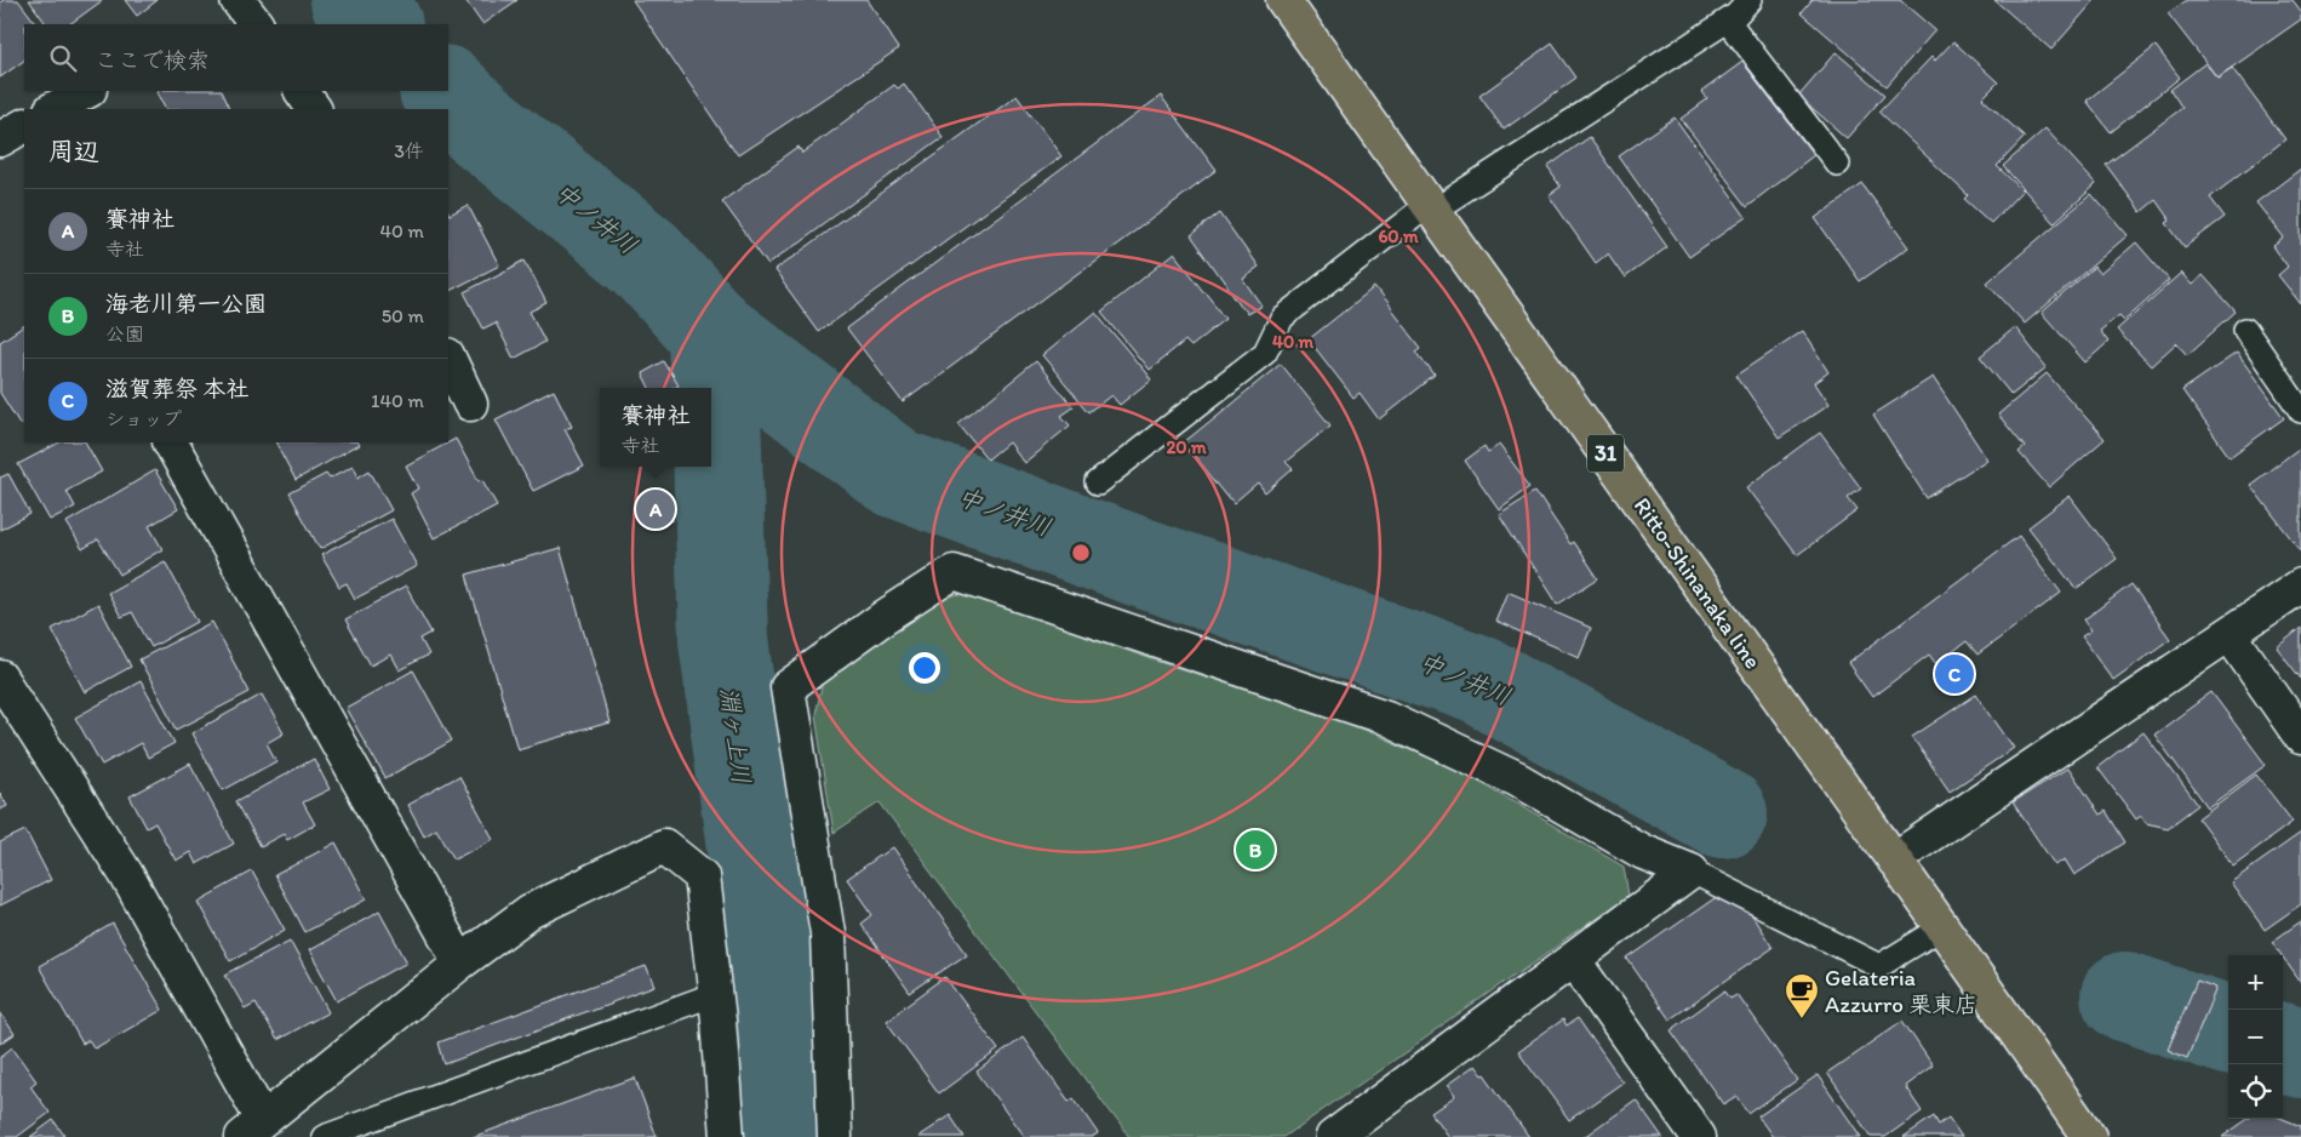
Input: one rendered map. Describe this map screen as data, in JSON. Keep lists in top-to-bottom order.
{
  "streets": {
    "main road": ["31", "Ritto-Shinanaka line"]
  },
  "water": ["中ノ井川", "淵ヶ上川"],
  "places": {
    "cafe": ["Gelateria Azzurro 栗東店"]
  },
  "page": {
    "search": "ここで検索",
    "heading": ["周辺", "3件"],
    "list": [
      {
        "mark": "A",
        "name": "賽神社",
        "note": "寺社",
        "value": "40 m"
      },
      {
        "mark": "B",
        "name": "海老川第一公園",
        "note": "公園",
        "value": "50 m"
      },
      {
        "mark": "C",
        "name": "滋賀葬祭 本社",
        "note": "ショップ",
        "value": "140 m"
      }
    ],
    "popup": ["賽神社", "寺社"],
    "pins": ["A", "C", "B"],
    "map_buttons": ["+", "−"]
  },
  "rings": ["60 m", "40 m", "20 m"]
}
